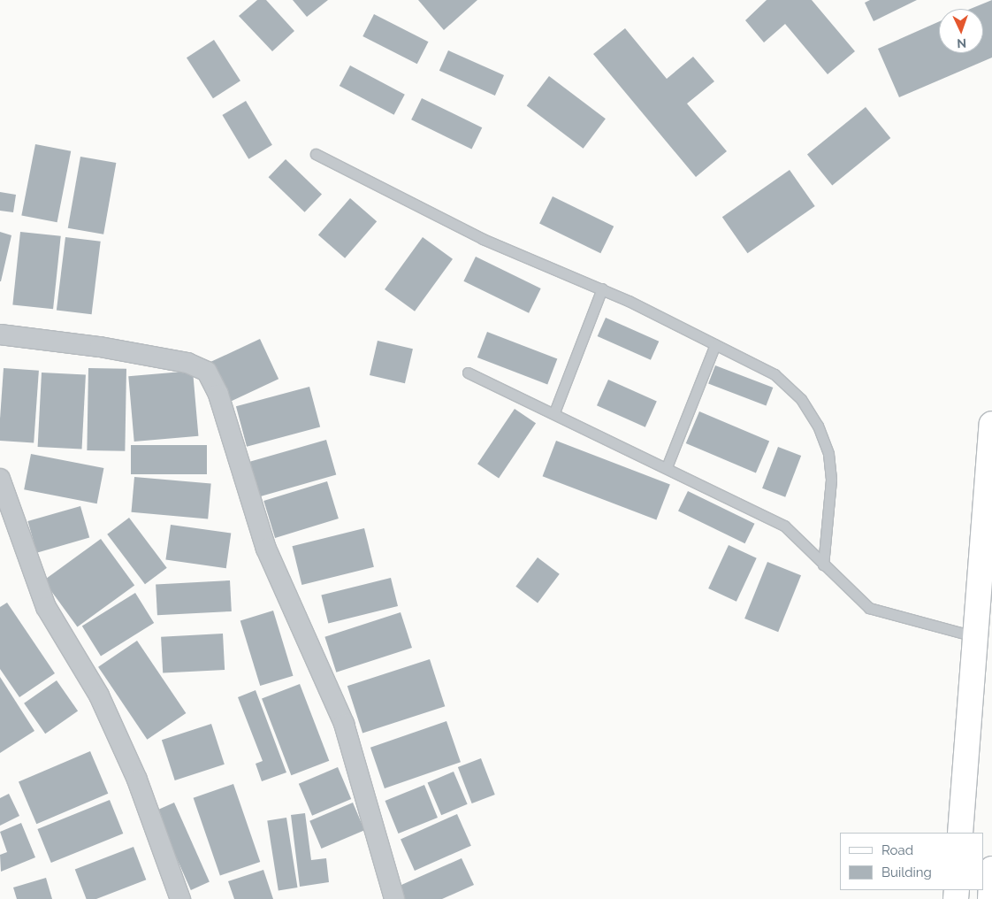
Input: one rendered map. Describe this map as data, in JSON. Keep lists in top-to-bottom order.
{
  "legend": ["Road", "Building"],
  "north": "bottom"
}
